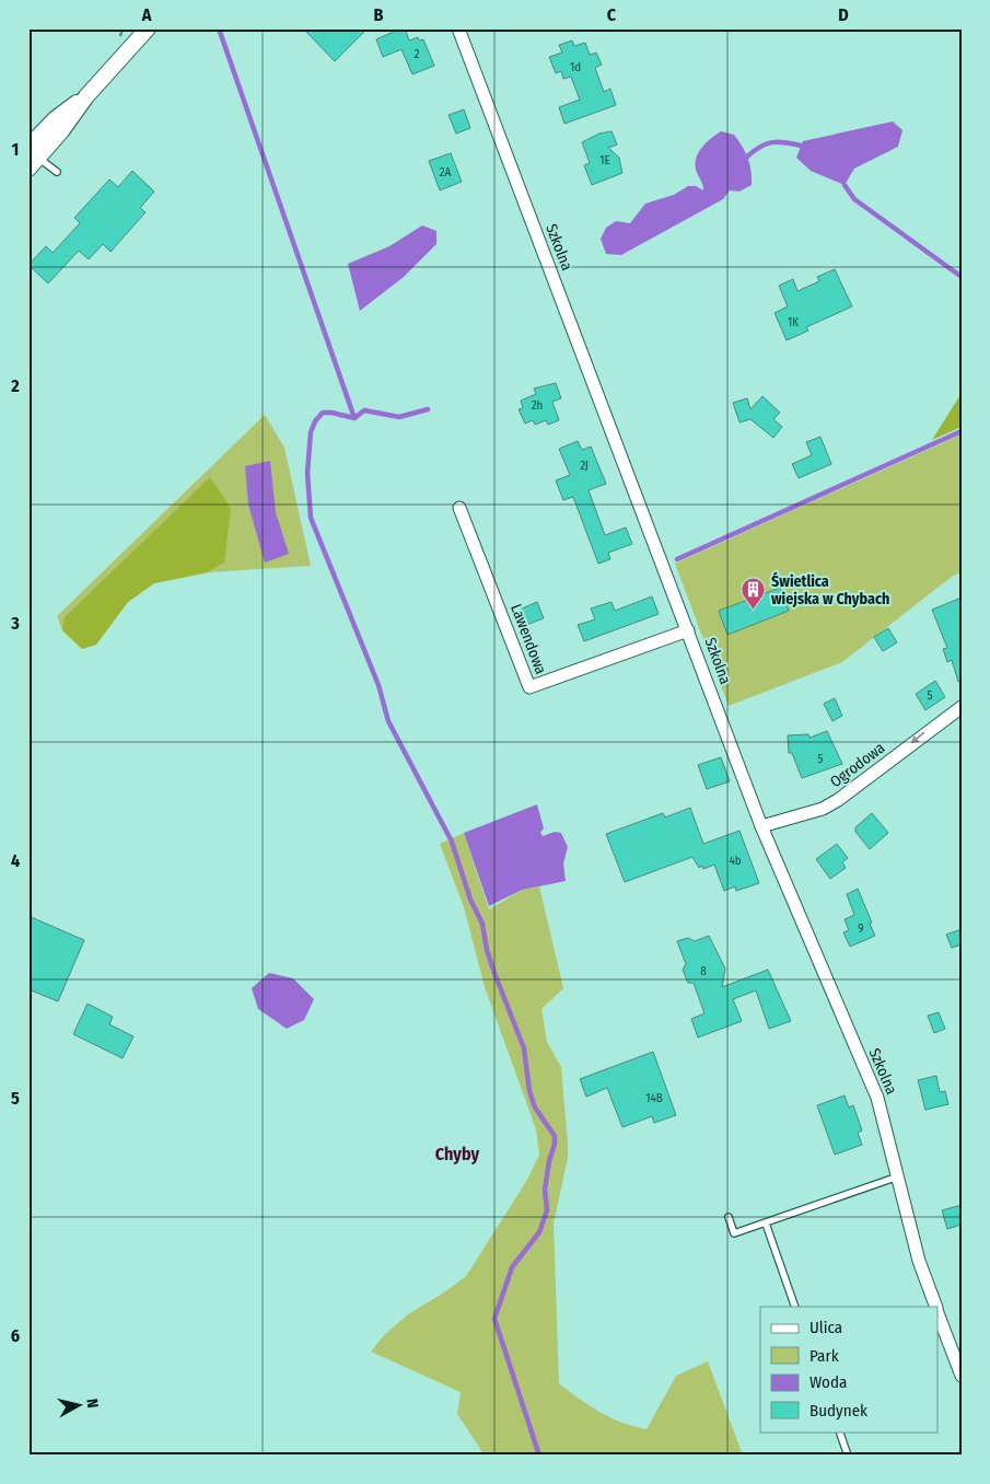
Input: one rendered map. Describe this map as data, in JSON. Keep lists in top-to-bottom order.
{
  "streets": {
    "street": ["Szkolna", "Lawendowa", "Ogrodowa"]
  },
  "crossings": [
    ["Szkolna", "Lawendowa"],
    ["Szkolna", "Ogrodowa"]
  ],
  "one_way": ["Ogrodowa"],
  "districts": ["Chyby"],
  "places": {
    "building": ["Świetlica wiejska w Chybach"]
  },
  "house_numbers": [
    "2",
    "1d",
    "1E",
    "2A",
    "1K",
    "2h",
    "2J",
    "5",
    "5",
    "4b",
    "9",
    "8",
    "14B"
  ],
  "legend": [
    "Ulica",
    "Park",
    "Woda",
    "Budynek"
  ],
  "north": "right",
  "grid": {
    "columns": [
      "A",
      "B",
      "C",
      "D"
    ],
    "rows": [
      "1",
      "2",
      "3",
      "4",
      "5",
      "6"
    ]
  }
}
